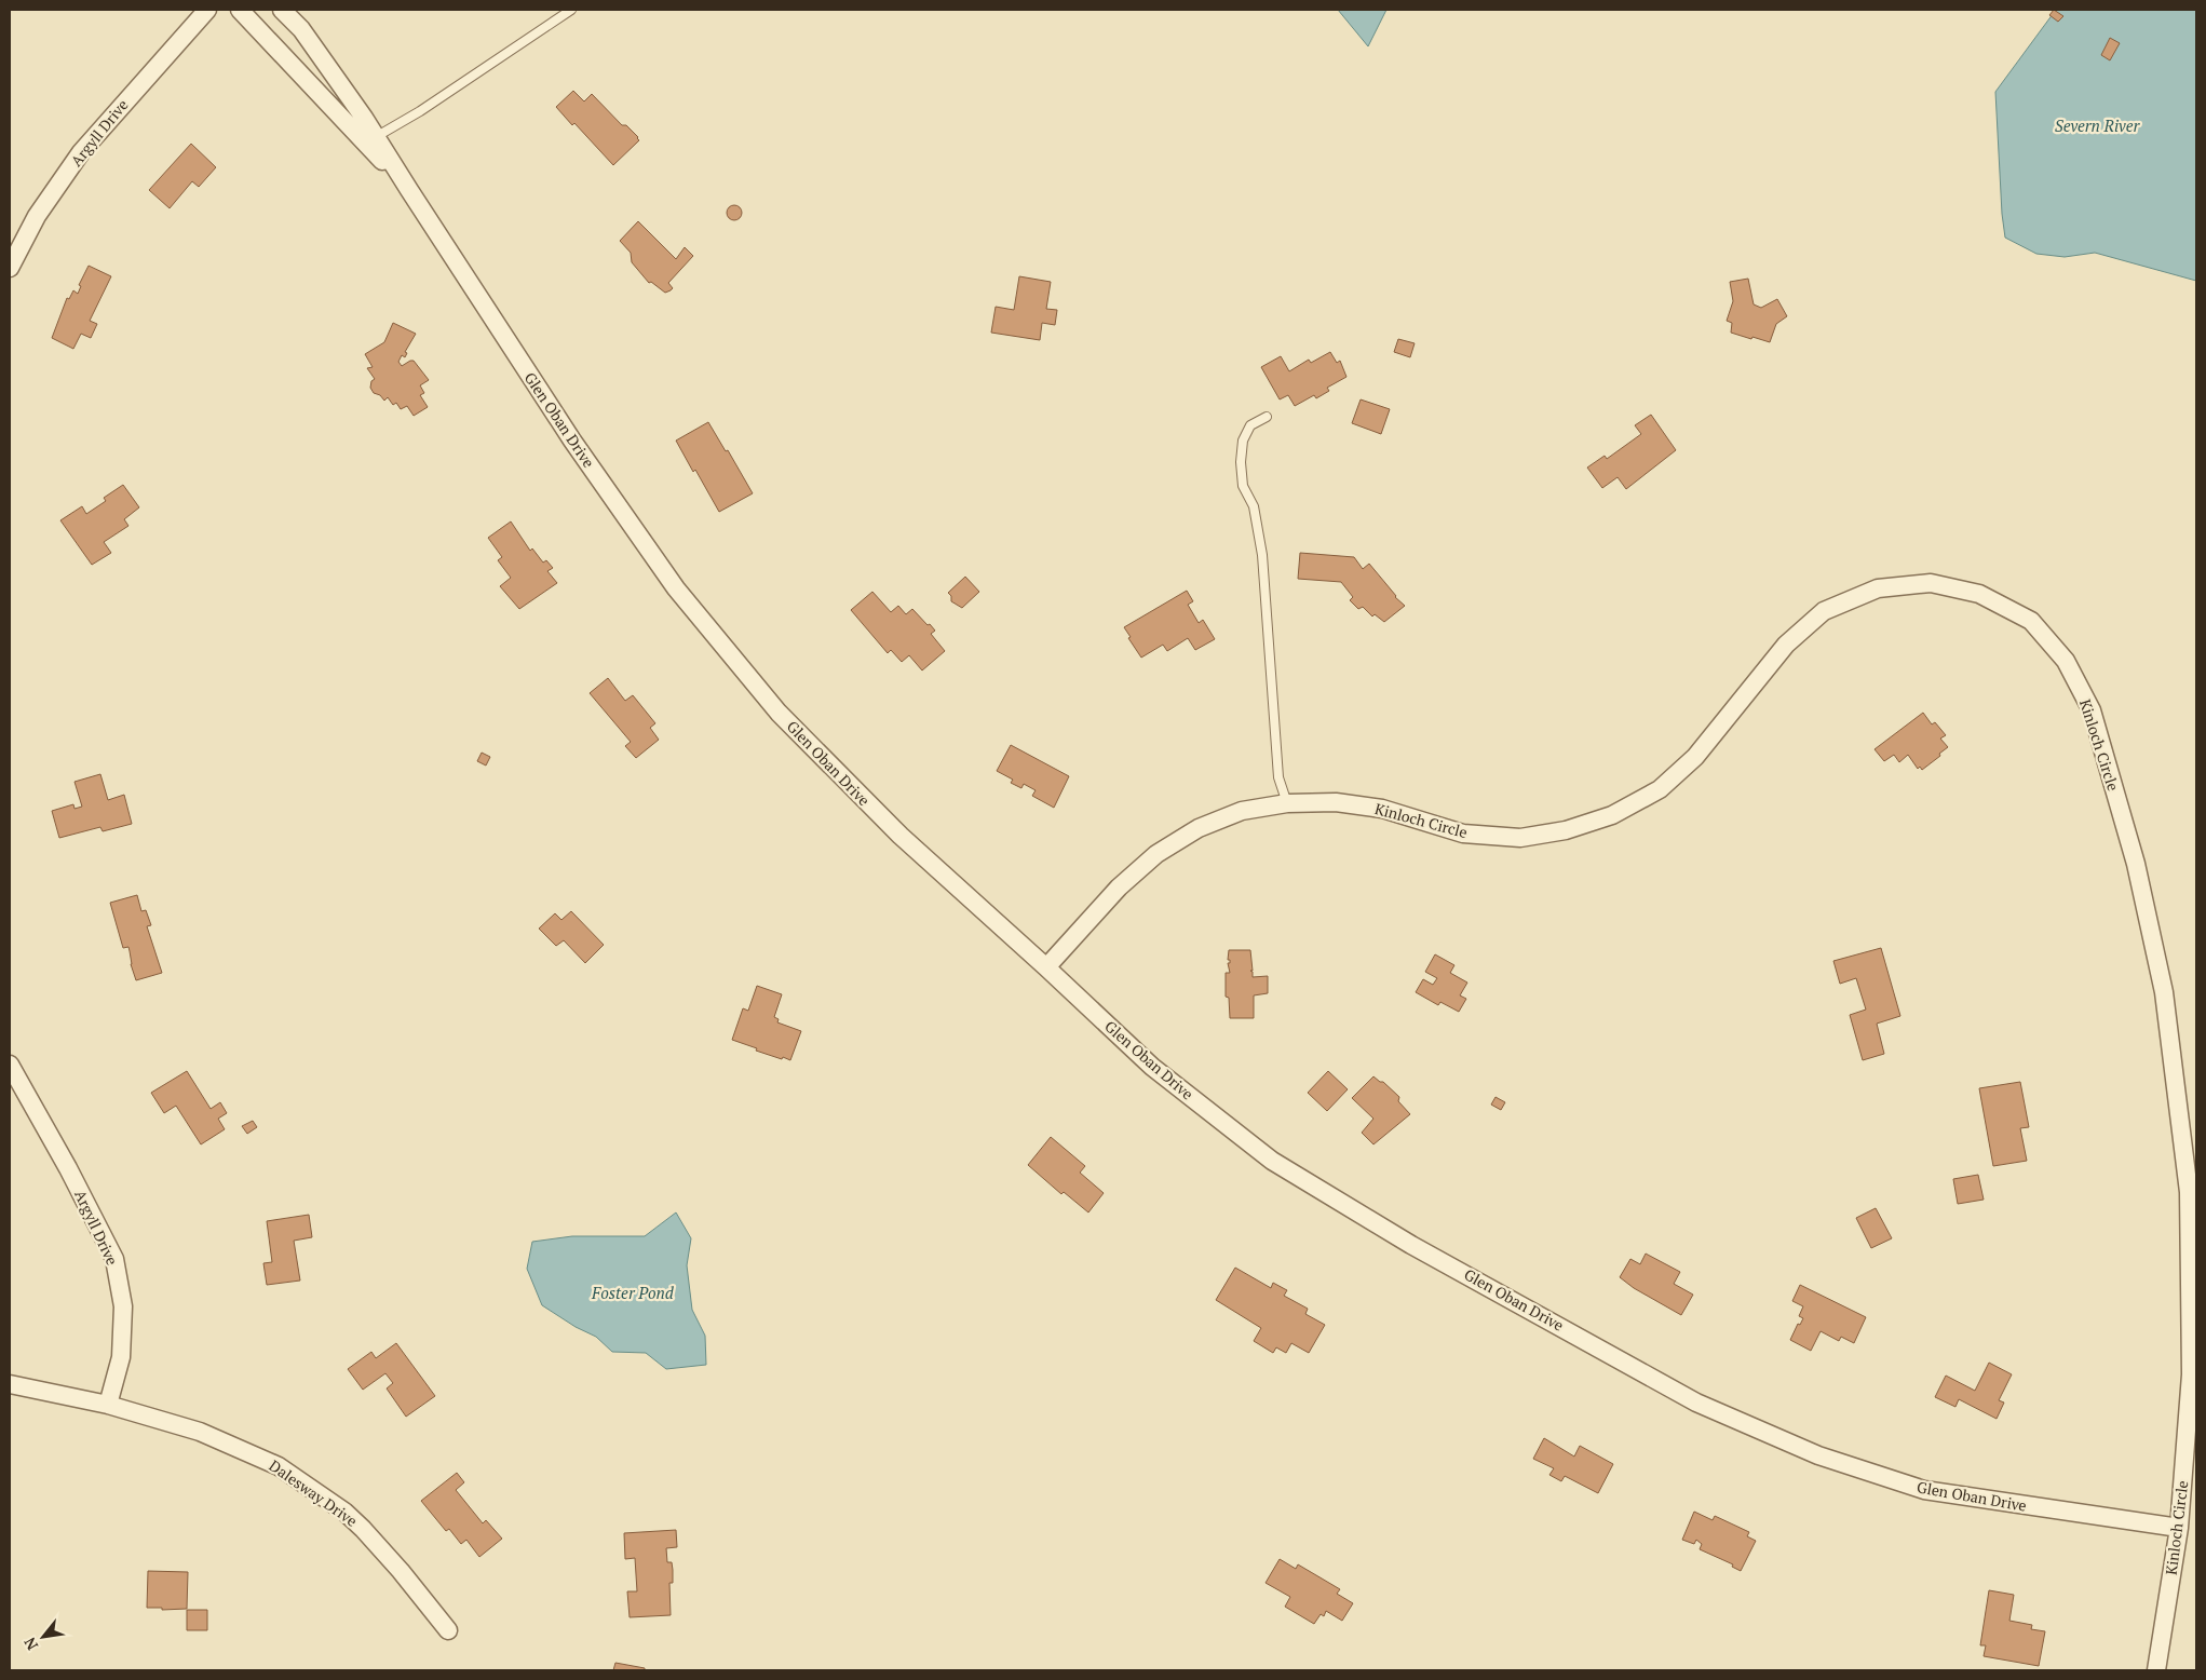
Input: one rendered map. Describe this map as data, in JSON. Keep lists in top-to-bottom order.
{
  "streets": {
    "street": [
      "Argyll Drive",
      "Glen Oban Drive",
      "Kinloch Circle",
      "Dalesway Drive"
    ]
  },
  "crossings": [
    ["Argyll Drive", "Dalesway Drive"],
    ["Glen Oban Drive", "Kinloch Circle"]
  ],
  "water": ["Severn River", "Foster Pond"],
  "north": "bottom left"
}
